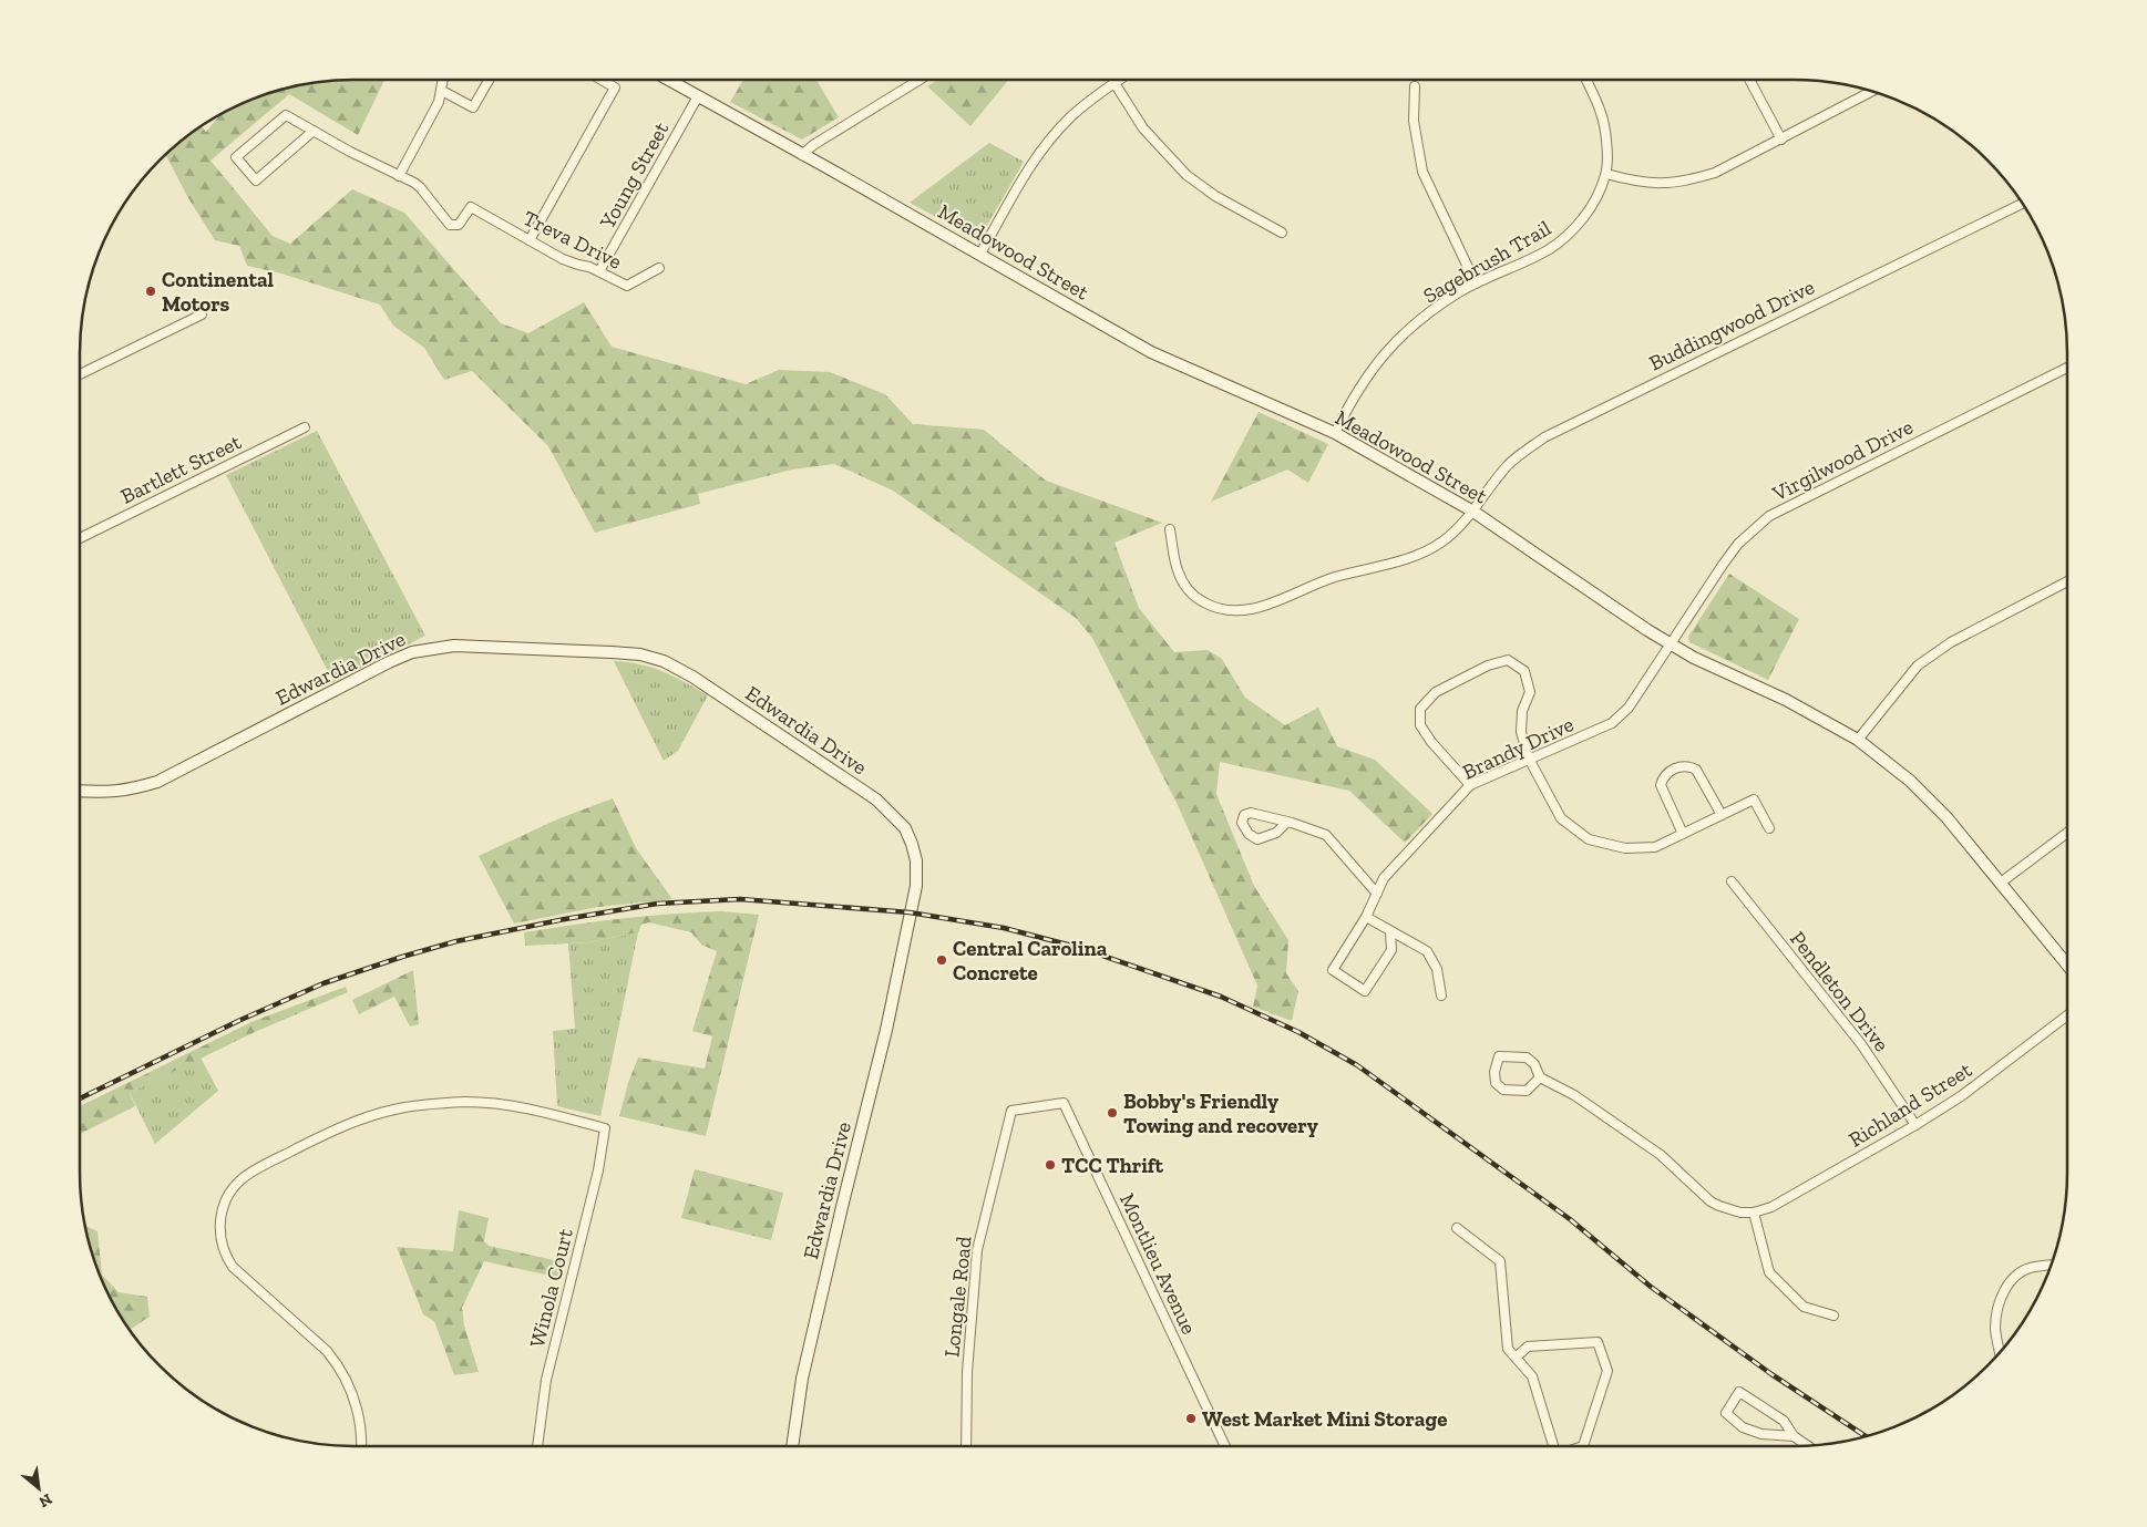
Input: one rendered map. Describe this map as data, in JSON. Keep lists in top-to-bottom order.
{
  "streets": {
    "street": [
      "Young Street",
      "Treva Drive",
      "Meadowood Street",
      "Sagebrush Trail",
      "Buddingwood Drive",
      "Virgilwood Drive",
      "Bartlett Street",
      "Edwardia Drive",
      "Brandy Drive",
      "Pendleton Drive",
      "Richland Street",
      "Montlieu Avenue",
      "Winola Court",
      "Longale Road"
    ]
  },
  "crossings": [
    ["Young Street", "Treva Drive"],
    ["Young Street", "Meadowood Street"],
    ["Meadowood Street", "Sagebrush Trail"],
    ["Meadowood Street", "Buddingwood Drive"],
    ["Meadowood Street", "Virgilwood Drive"],
    ["Meadowood Street", "Brandy Drive"],
    ["Virgilwood Drive", "Brandy Drive"],
    ["Pendleton Drive", "Richland Street"],
    ["Montlieu Avenue", "Longale Road"]
  ],
  "places": [
    "Continental Motors",
    "Central Carolina Concrete",
    "Bobby's Friendly Towing and recovery",
    "TCC Thrift",
    "West Market Mini Storage"
  ],
  "north": "bottom right"
}
